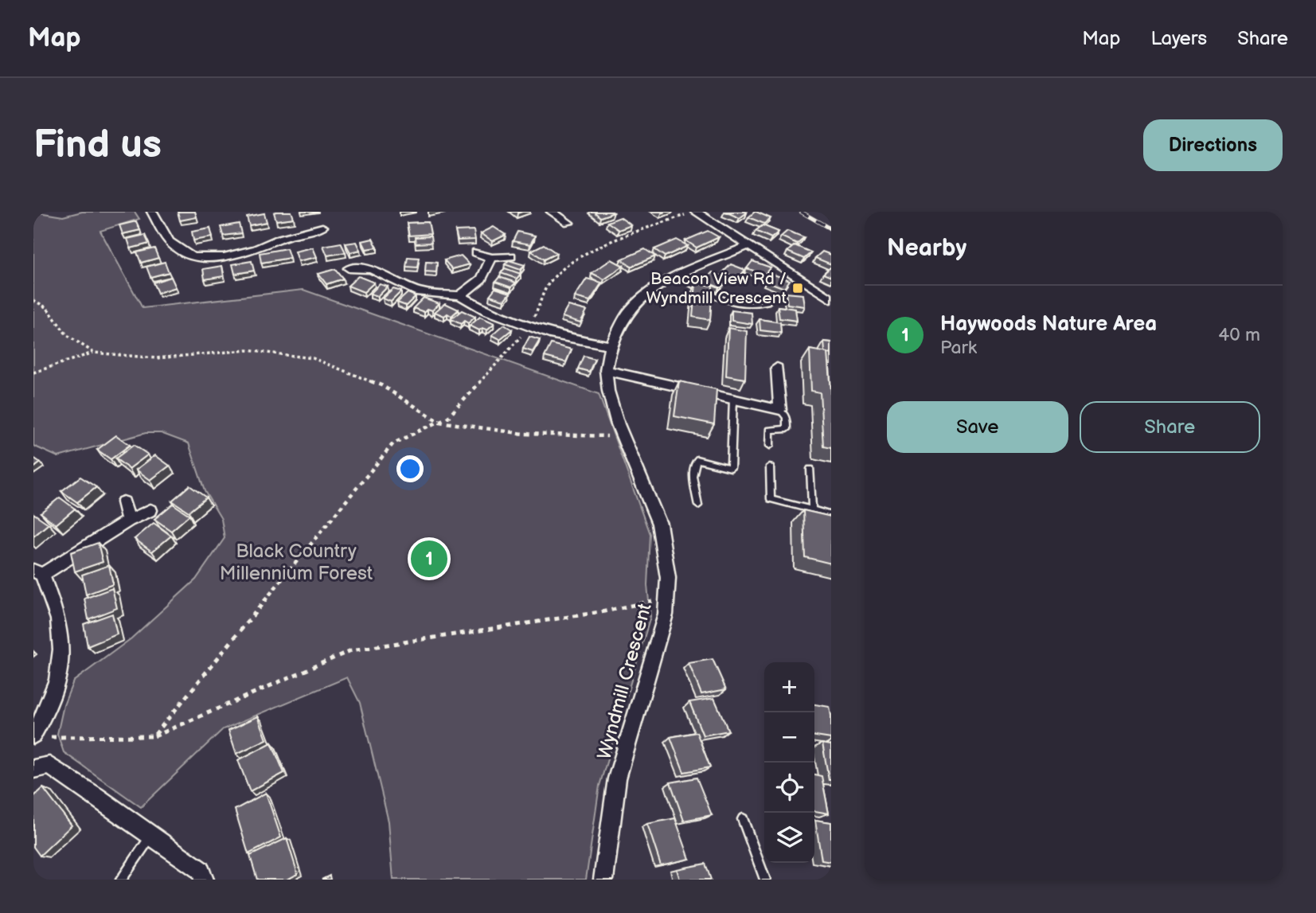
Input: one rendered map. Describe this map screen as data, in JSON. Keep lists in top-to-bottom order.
{
  "streets": {
    "street": ["Wyndmill Crescent"]
  },
  "parks": ["Black Country Millennium Forest"],
  "places": {
    "transit": ["Beacon View Rd / Wyndmill Crescent"]
  },
  "page": {
    "header": "Map",
    "nav": ["Map", "Layers", "Share"],
    "buttons": [
      "Directions",
      ["Save", "Share"]
    ],
    "title": "Find us",
    "heading": "Nearby",
    "list": [
      {
        "mark": "1",
        "name": "Haywoods Nature Area",
        "note": "Park",
        "value": "40 m"
      }
    ],
    "pins": "1",
    "map_buttons": ["+", "−"]
  }
}
